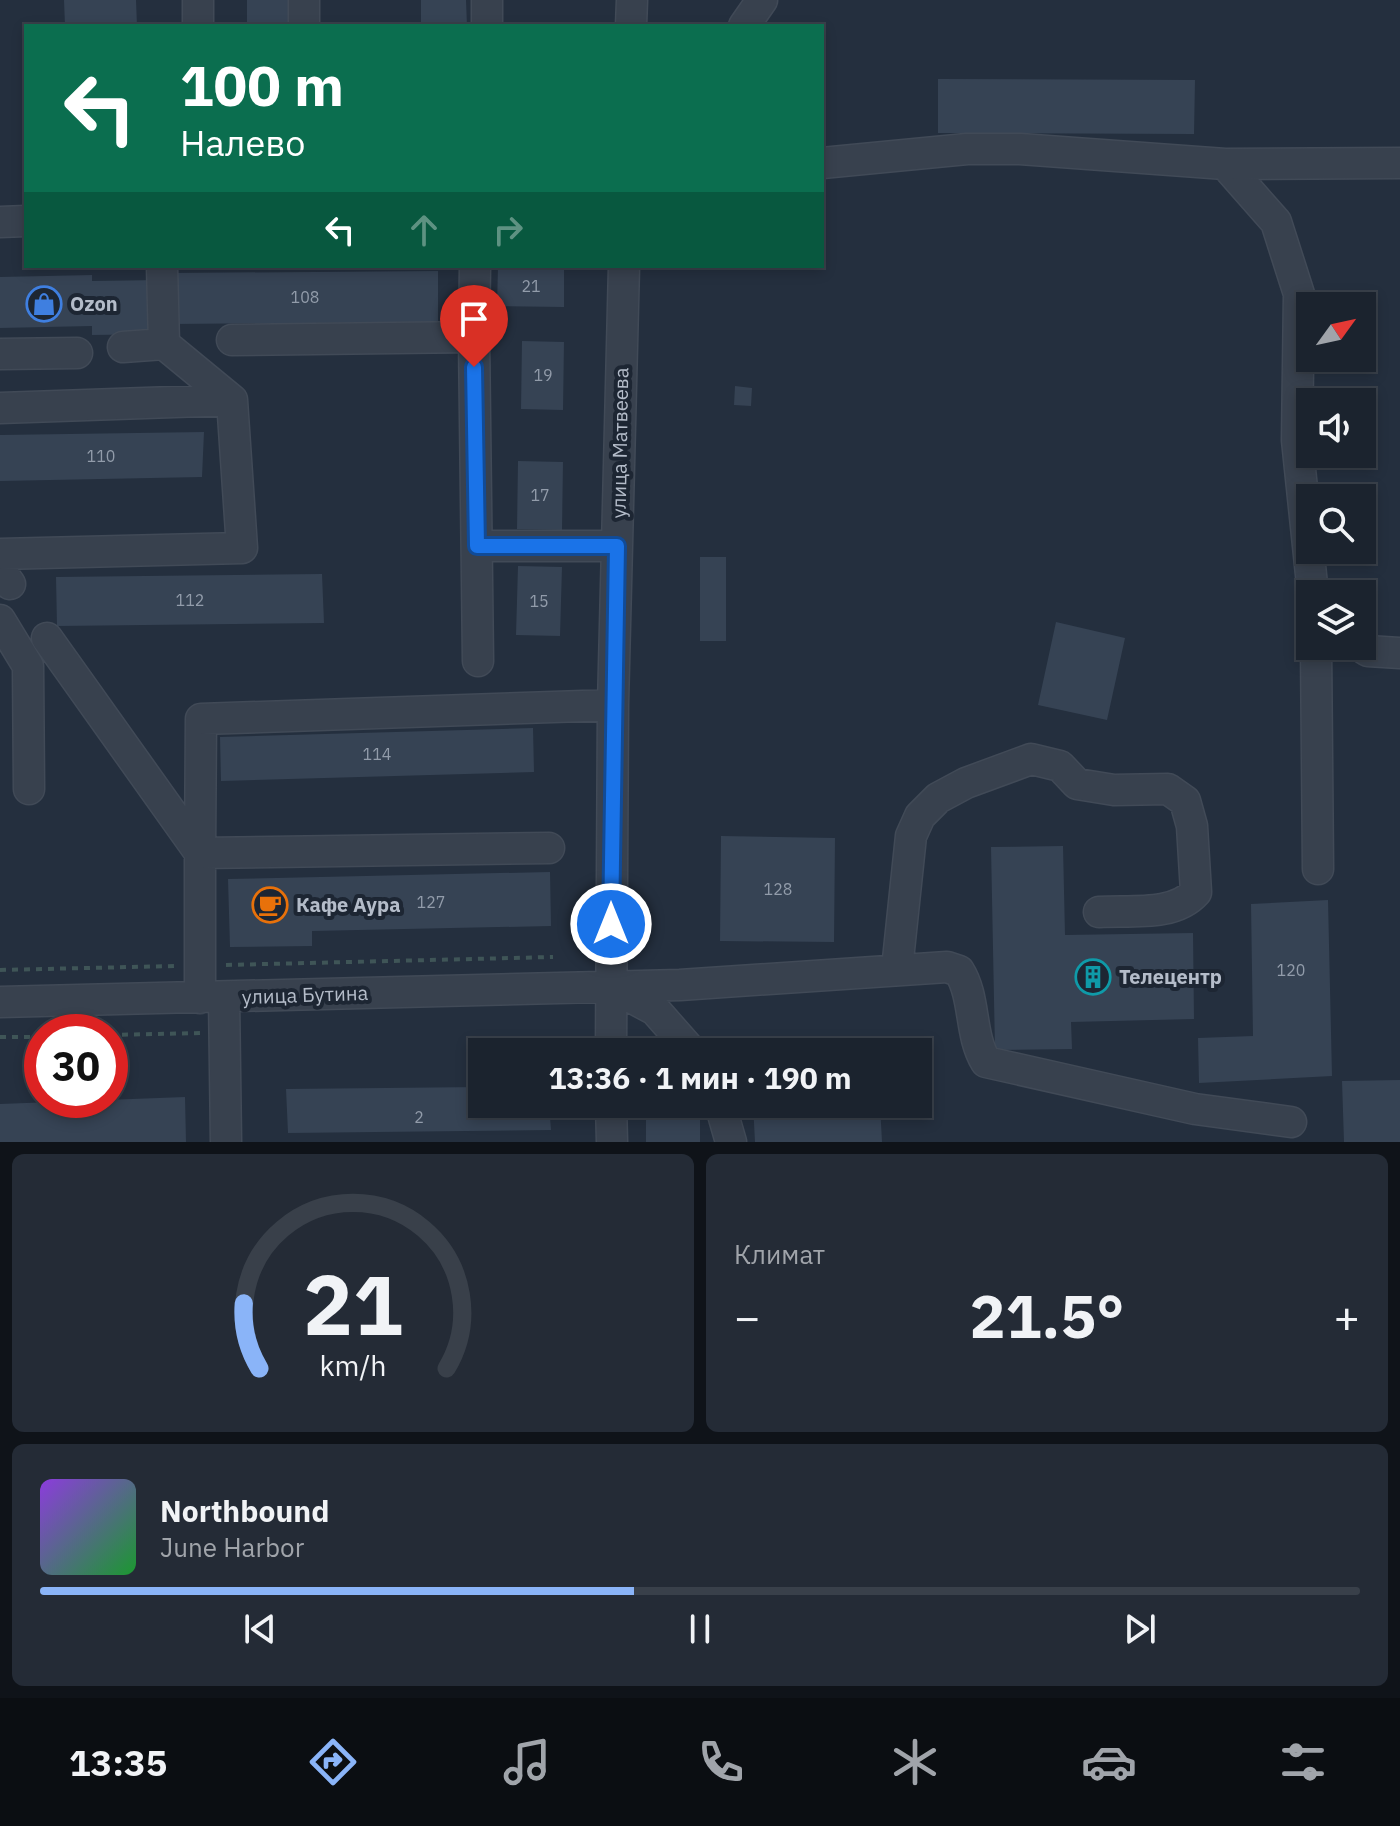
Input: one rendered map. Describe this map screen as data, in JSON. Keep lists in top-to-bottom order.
{
  "streets": {
    "street": ["улица Матвеева", "улица Бутина"]
  },
  "crossings": [
    ["улица Матвеева", "улица Бутина"]
  ],
  "places": {
    "shop": ["Ozon"],
    "cafe": ["Кафе Аура"],
    "building": ["Телецентр"]
  },
  "house_numbers": [
    "21",
    "108",
    "19",
    "110",
    "17",
    "112",
    "15",
    "114",
    "128",
    "127",
    "120",
    "2"
  ],
  "north": "top right",
  "page": {
    "turn": ["100 m", "Налево"],
    "limit": "30",
    "trip": "13:36 · 1 мин · 190 m",
    "tile": "Климат",
    "heat": ["−", "21.5°", "+"],
    "song": ["Northbound", "June Harbor"],
    "tabs": "13:35",
    "gauge": ["21", "km/h"]
  }
}
